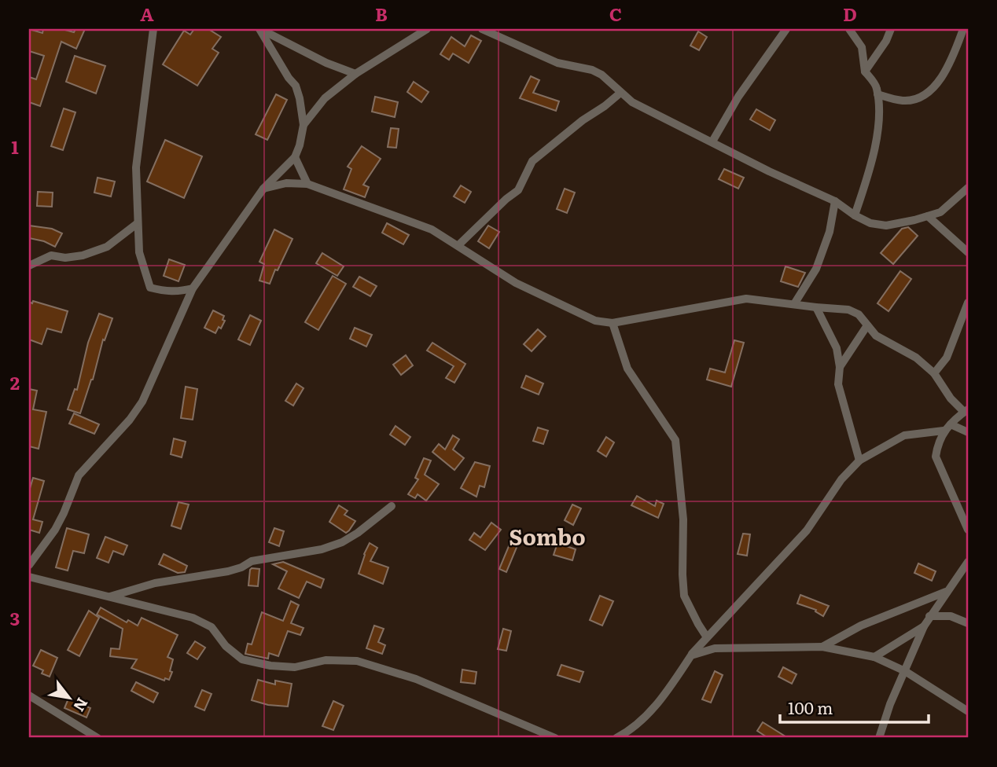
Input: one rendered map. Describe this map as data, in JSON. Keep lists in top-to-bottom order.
{
  "districts": ["Sombo"],
  "scale_bar": "100 m",
  "north": "bottom right",
  "grid": {
    "columns": [
      "A",
      "B",
      "C",
      "D"
    ],
    "rows": ["1", "2", "3"]
  }
}
